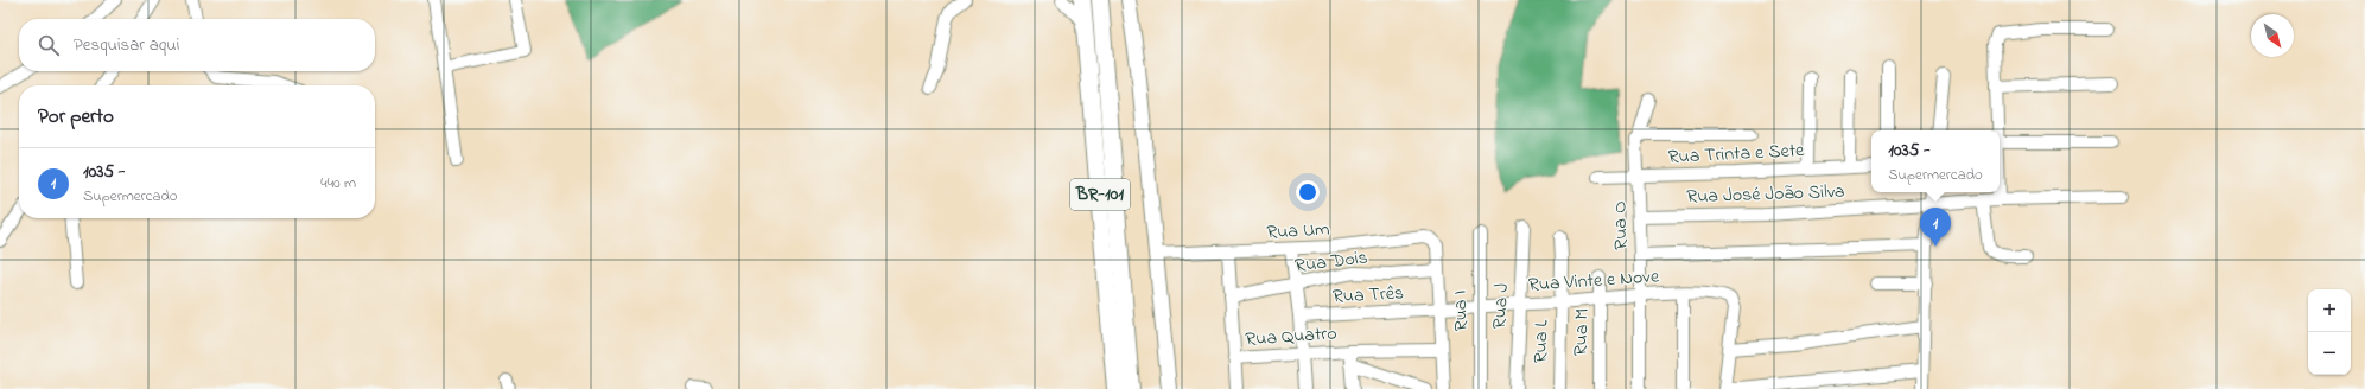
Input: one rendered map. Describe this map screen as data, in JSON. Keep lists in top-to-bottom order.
{
  "streets": {
    "highway": ["BR-101"],
    "street": [
      "Rua Trinta e Sete",
      "Rua José João Silva",
      "Rua O",
      "Rua Um",
      "Rua Dois",
      "Rua Vinte e Nove",
      "Rua Três",
      "Rua J",
      "Rua I",
      "Rua M",
      "Rua Quatro",
      "Rua L"
    ]
  },
  "crossings": [
    ["Rua Trinta e Sete", "Rua O"],
    ["Rua José João Silva", "Rua O"],
    ["Rua O", "Rua Vinte e Nove"],
    ["Rua Um", "Rua Dois"],
    ["Rua Vinte e Nove", "Rua Três"],
    ["Rua Vinte e Nove", "Rua J"],
    ["Rua Vinte e Nove", "Rua I"],
    ["Rua Vinte e Nove", "Rua M"],
    ["Rua Vinte e Nove", "Rua L"]
  ],
  "north": "bottom right",
  "page": {
    "search": "Pesquisar aqui",
    "heading": "Por perto",
    "popup": ["1035 -", "Supermercado"],
    "list": [
      {
        "mark": "1",
        "name": "1035 -",
        "note": "Supermercado",
        "value": "440 m"
      }
    ],
    "pins": "1",
    "map_buttons": ["+", "−"]
  }
}
